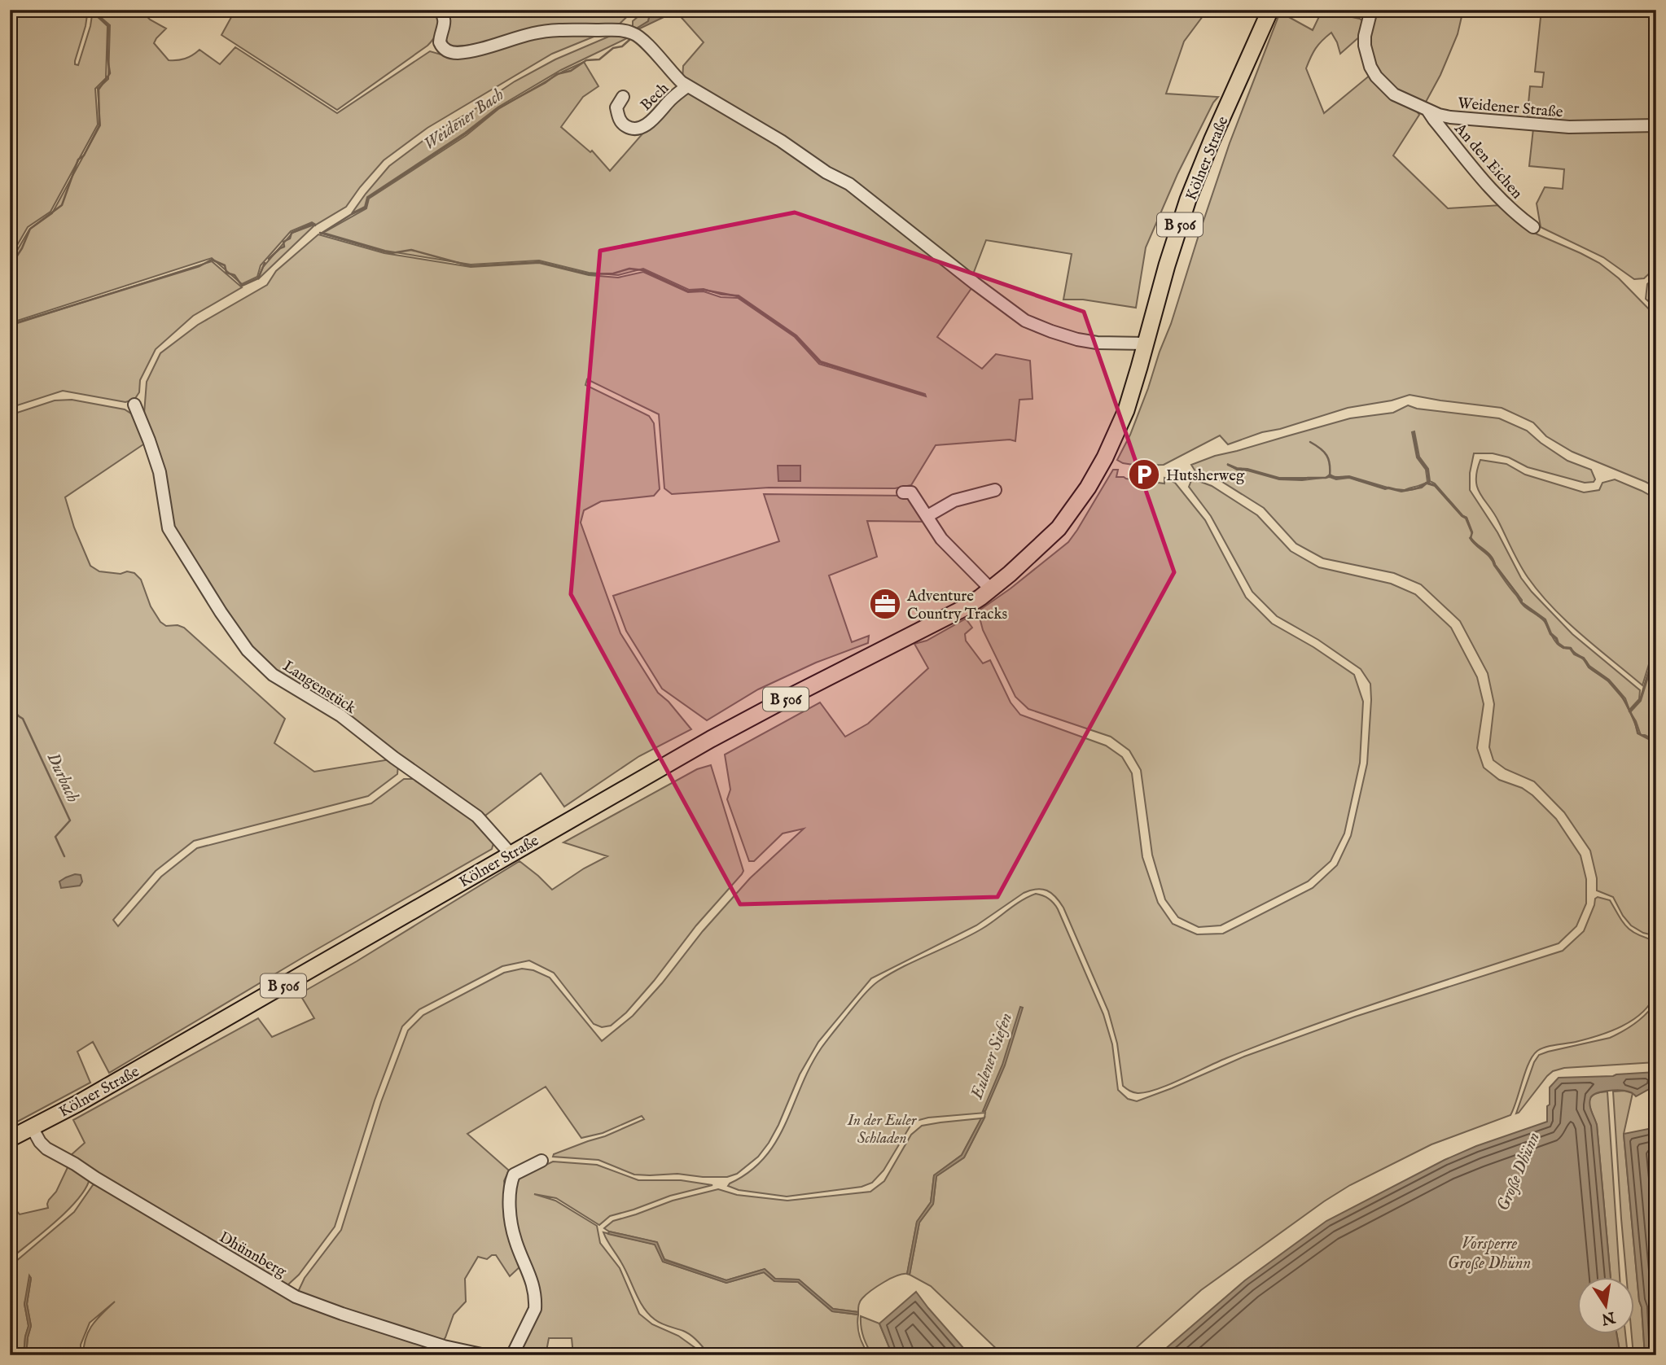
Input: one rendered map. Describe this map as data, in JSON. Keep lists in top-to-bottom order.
{
  "streets": {
    "main road": ["Kölner Straße", "B 506"],
    "street": [
      "Bech",
      "Weidener Straße",
      "An den Eichen",
      "Langenstück",
      "Dhünnberg"
    ]
  },
  "crossings": [
    ["Weidener Straße", "An den Eichen"],
    ["Kölner Straße", "Langenstück"],
    ["Kölner Straße", "Dhünnberg"]
  ],
  "water": [
    "Weidener Bach",
    "Durbach",
    "Eulener Siefen",
    "Große Dhünn",
    "Vorsperre Große Dhünn"
  ],
  "parks": ["In der Euler Schladen"],
  "places": {
    "parking": ["Hutsherweg"],
    "office": ["Adventure Country Tracks"]
  },
  "north": "bottom"
}
